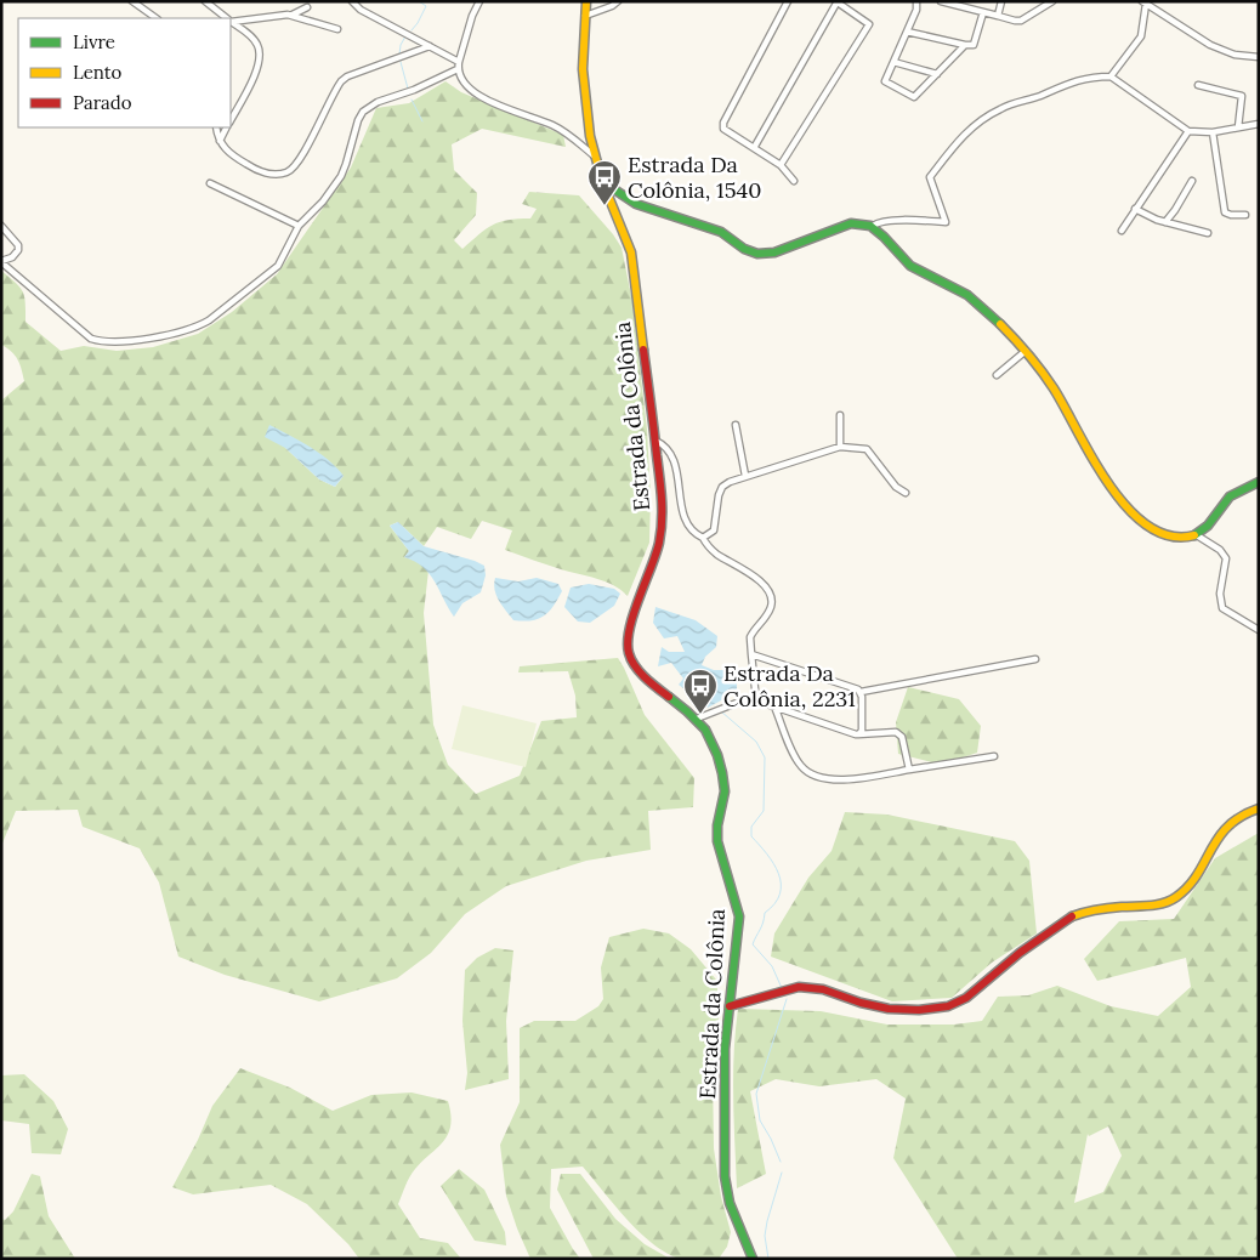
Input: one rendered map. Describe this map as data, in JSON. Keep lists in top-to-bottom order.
{
  "streets": {
    "street": ["Estrada da Colônia"]
  },
  "places": {
    "bus stop": ["Estrada Da Colônia, 1540", "Estrada Da Colônia, 2231"]
  },
  "legend": ["Livre", "Lento", "Parado"]
}
